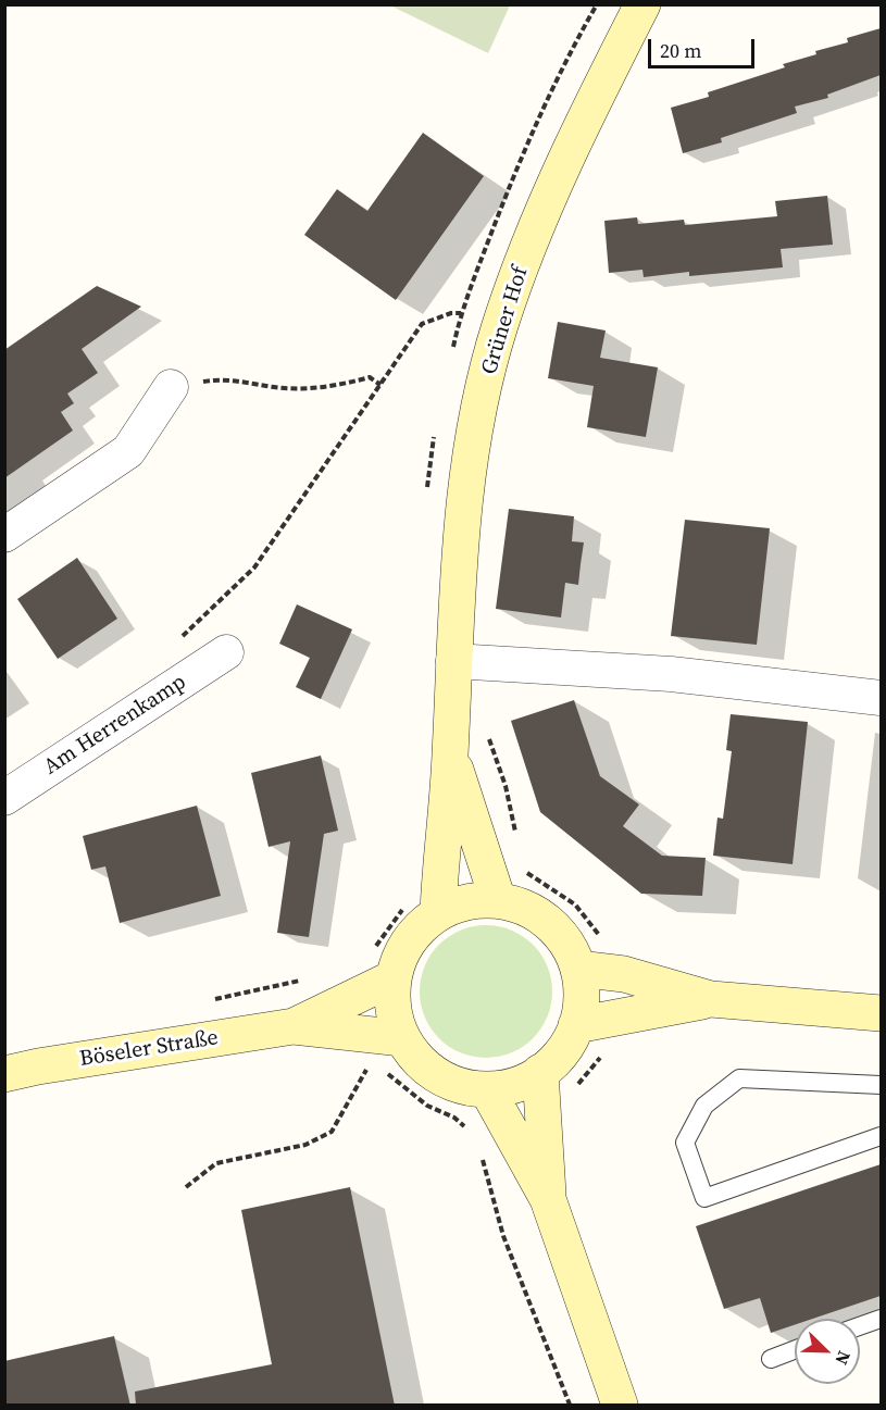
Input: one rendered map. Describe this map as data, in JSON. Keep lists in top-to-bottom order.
{
  "streets": {
    "main road": ["Grüner Hof", "Böseler Straße"],
    "street": ["Am Herrenkamp"]
  },
  "crossings": [
    ["Grüner Hof", "Böseler Straße"]
  ],
  "scale_bar": "20 m",
  "north": "bottom right"
}
